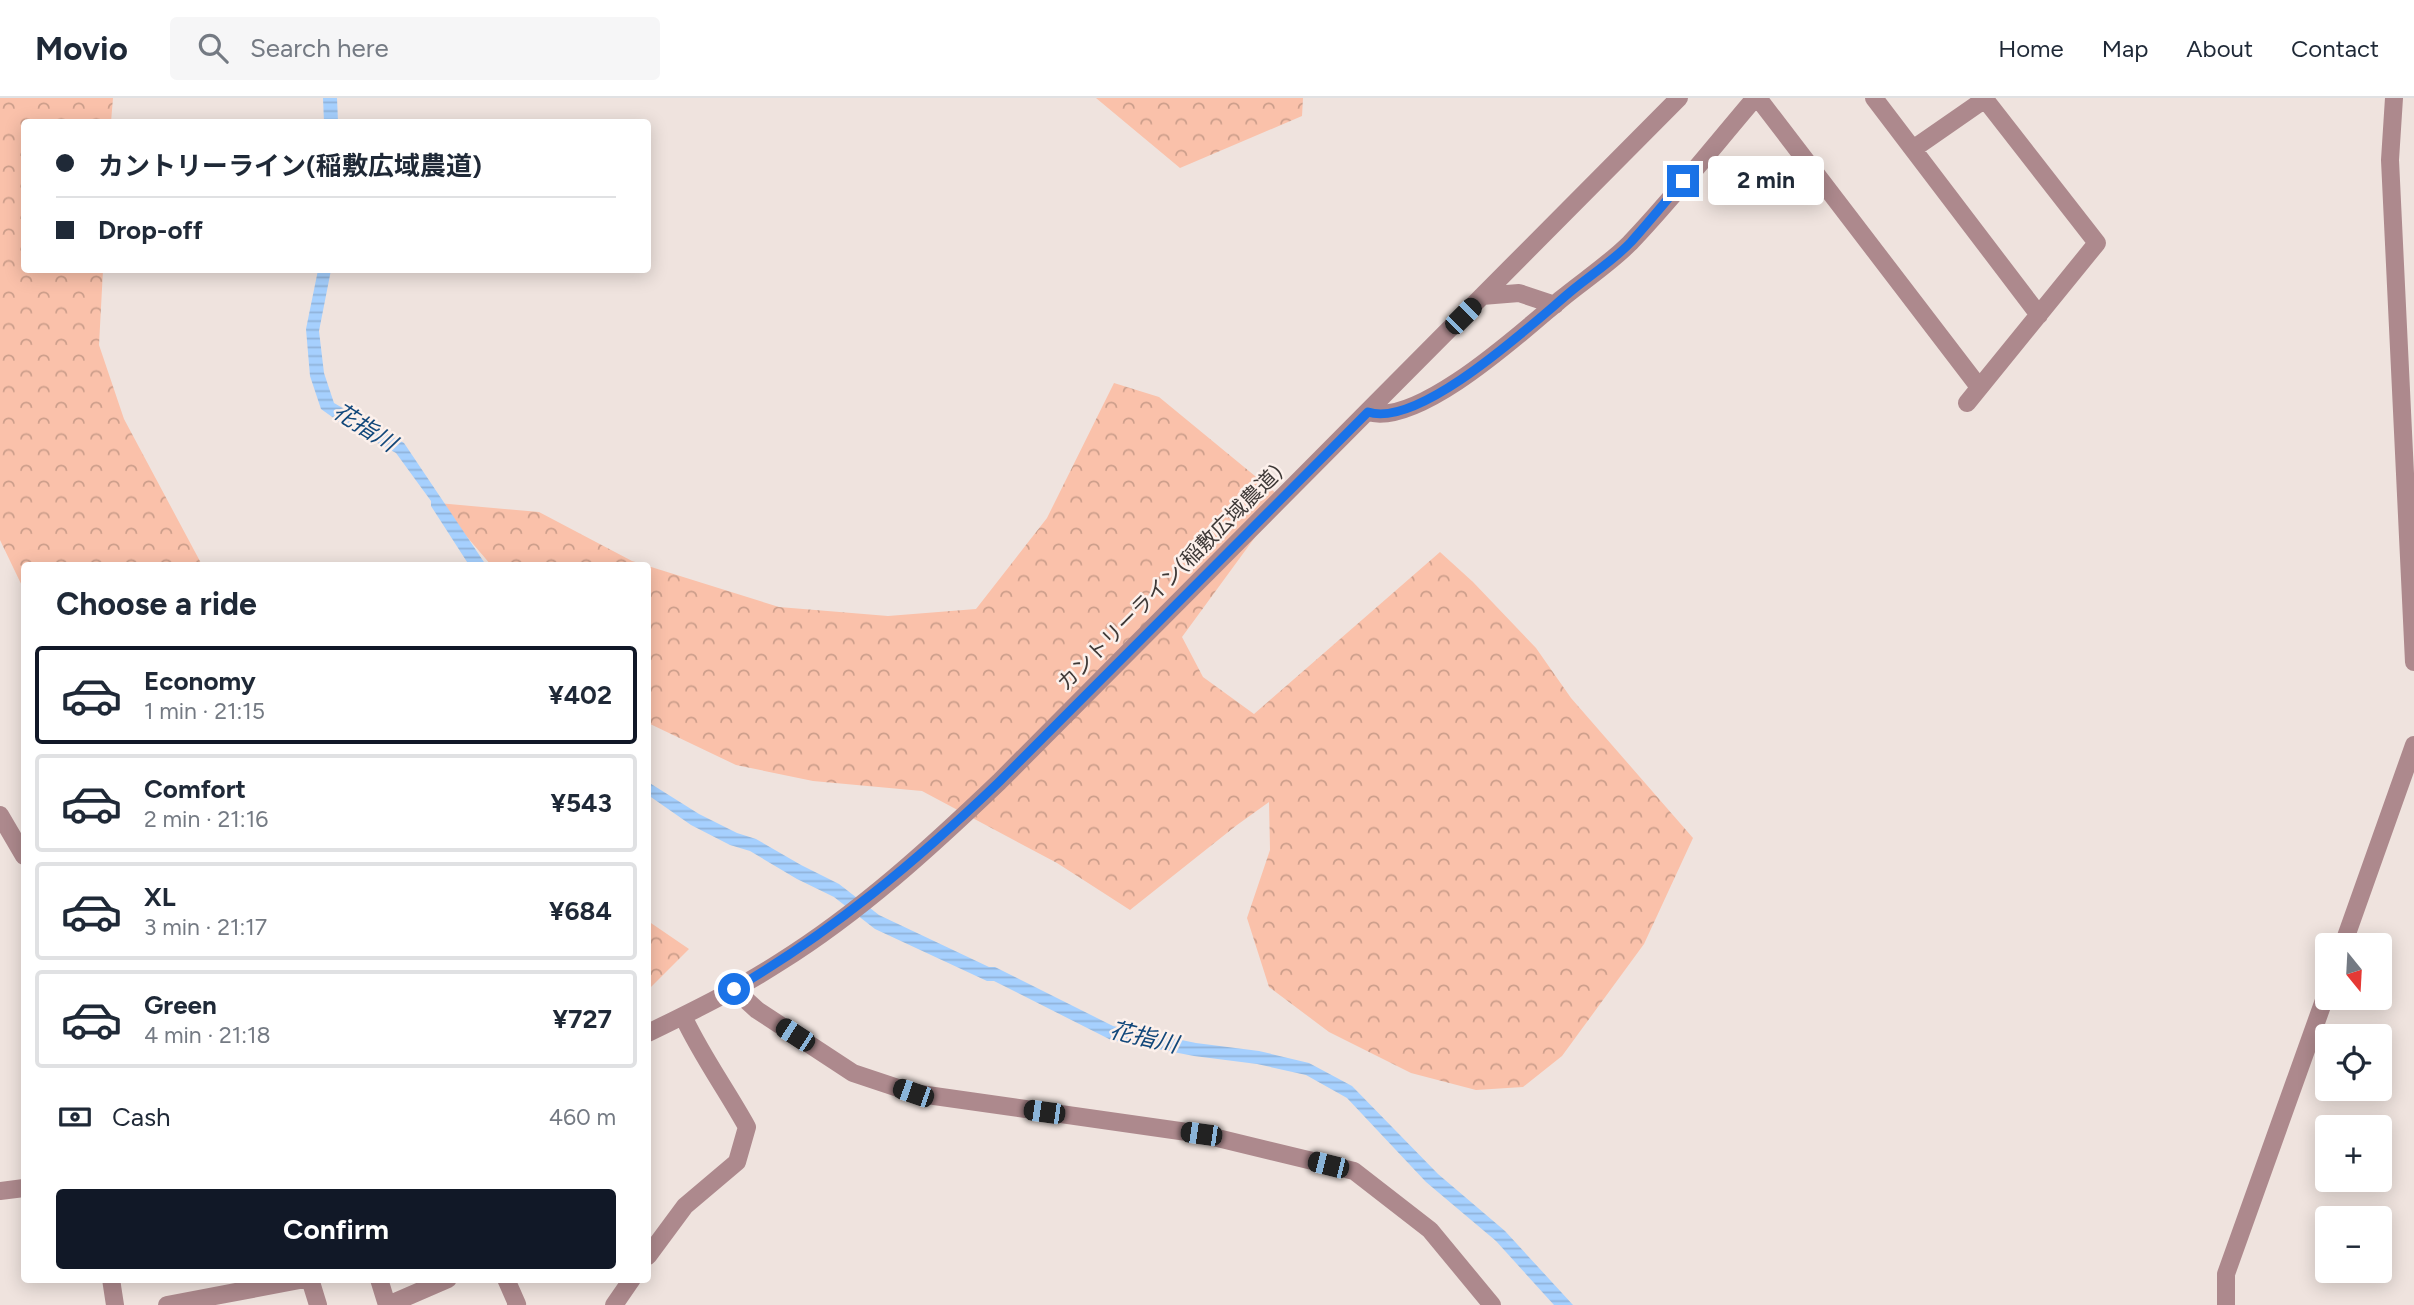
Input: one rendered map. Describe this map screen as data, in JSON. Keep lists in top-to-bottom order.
{
  "streets": {
    "street": ["カントリーライン(稲敷広域農道)"]
  },
  "water": ["花指川"],
  "north": "bottom",
  "page": {
    "header": "Movio",
    "search": "Search here",
    "nav": [
      "Home",
      "Map",
      "About",
      "Contact"
    ],
    "banner": ["カントリーライン(稲敷広域農道)", "Drop-off"],
    "bubble": "2 min",
    "heading": "Choose a ride",
    "list": [
      {
        "name": "Economy",
        "note": "1 min · 21:15",
        "value": "¥402"
      },
      {
        "name": "Comfort",
        "note": "2 min · 21:16",
        "value": "¥543"
      },
      {
        "name": "XL",
        "note": "3 min · 21:17",
        "value": "¥684"
      },
      {
        "name": "Green",
        "note": "4 min · 21:18",
        "value": "¥727"
      }
    ],
    "map_buttons": ["+", "−"],
    "pay": ["Cash", "460 m"],
    "buttons": "Confirm"
  }
}
